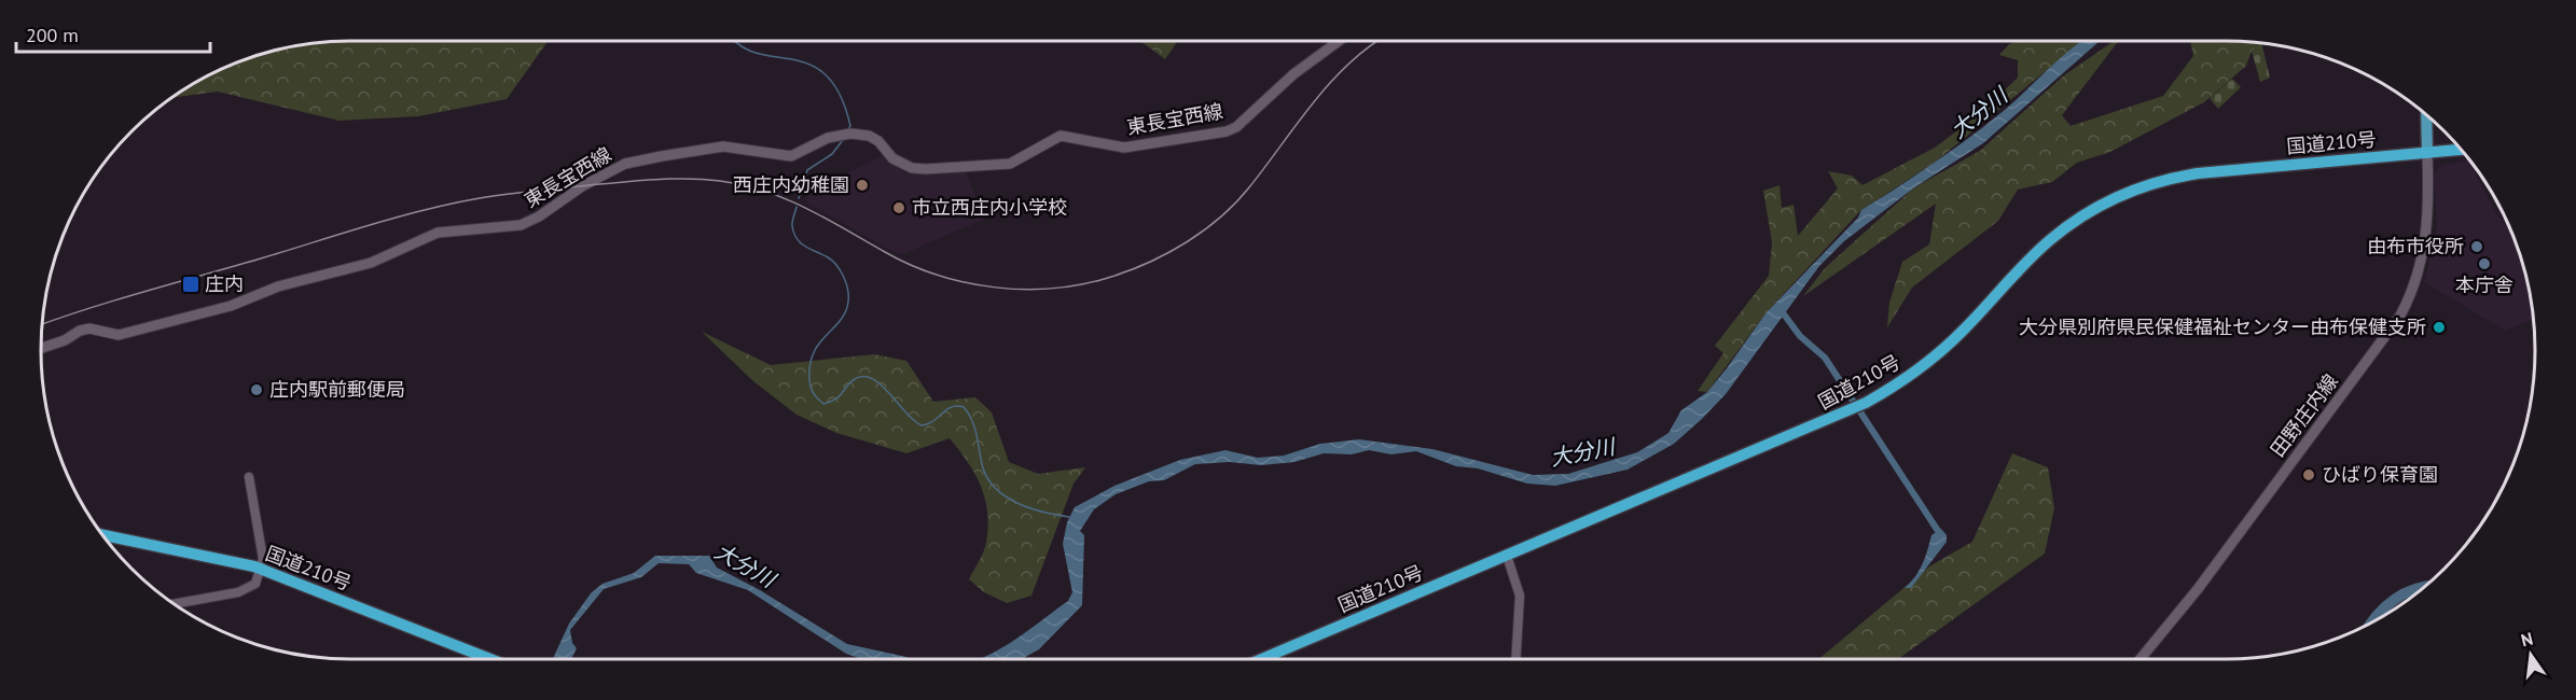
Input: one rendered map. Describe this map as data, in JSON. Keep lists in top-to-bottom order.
{
  "streets": {
    "highway": ["国道210号"],
    "main road": ["東長宝西線", "田野庄内線"]
  },
  "crossings": [
    ["国道210号", "田野庄内線"]
  ],
  "water": ["大分川"],
  "places": {
    "other": [
      "西庄内幼稚園",
      "市立西庄内小学校",
      "由布市役所",
      "本庁舎",
      "大分県別府県民保健福祉センター由布保健支所",
      "庄内駅前郵便局",
      "ひばり保育園"
    ],
    "transit": ["庄内"]
  },
  "scale_bar": "200 m",
  "north": "top"
}
